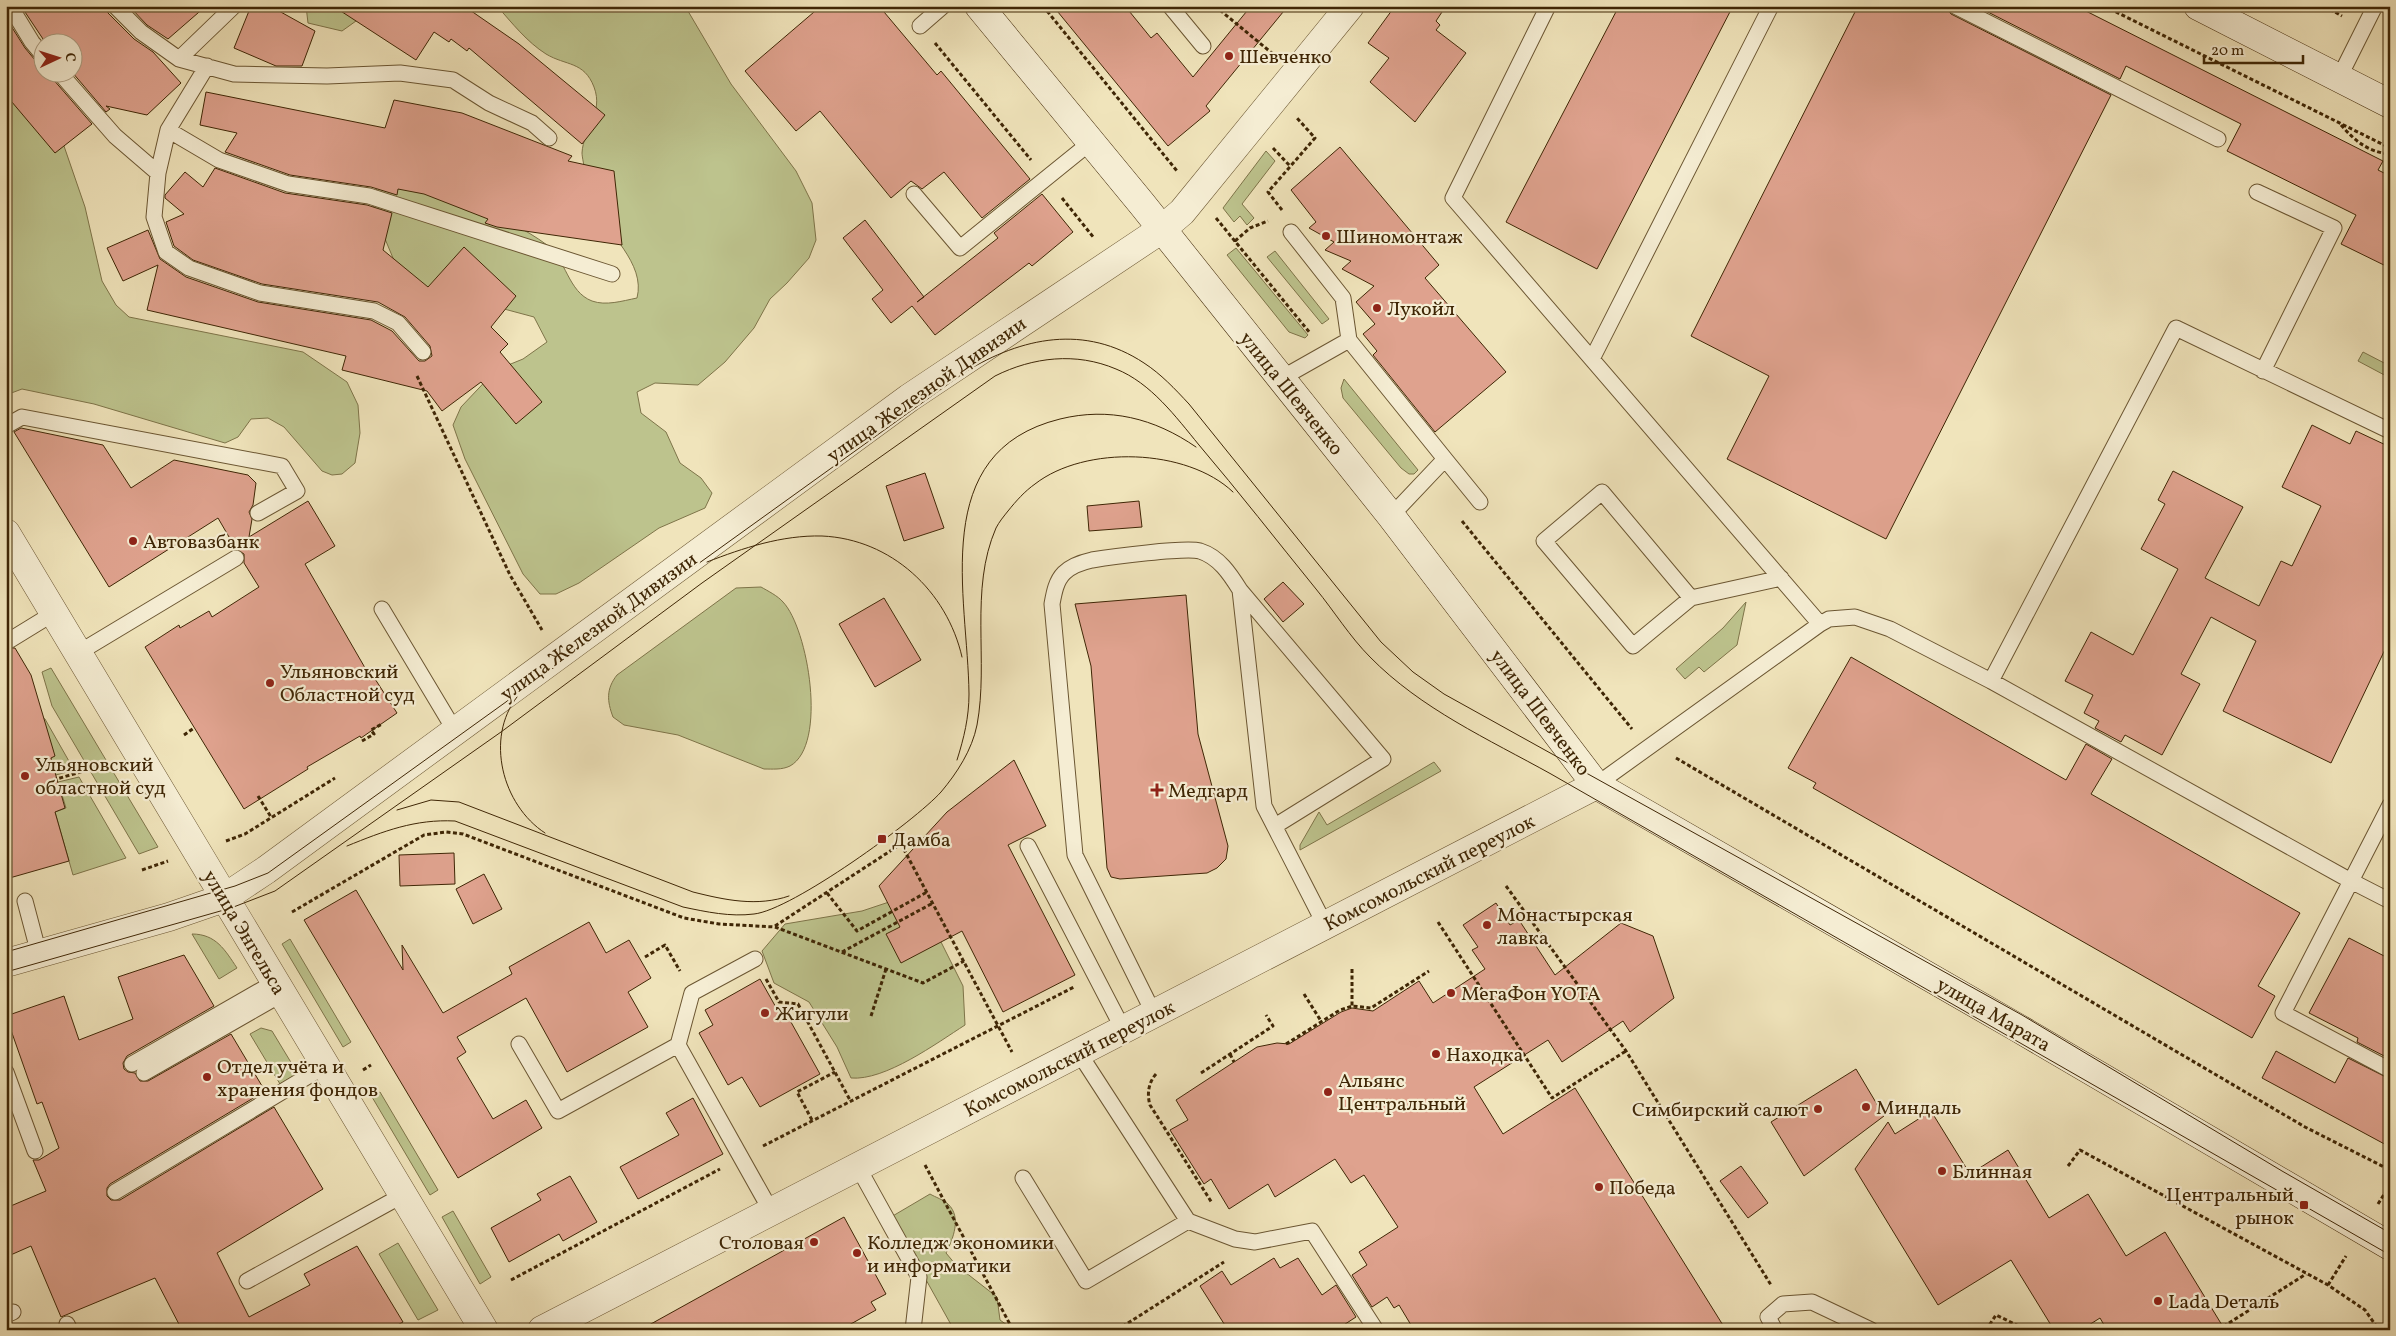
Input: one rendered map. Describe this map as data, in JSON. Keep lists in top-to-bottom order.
{
  "streets": {
    "street": [
      "улица Железной Дивизии",
      "улица Шевченко",
      "Комсомольский переулок",
      "улица Энгельса",
      "улица Марата"
    ]
  },
  "crossings": [
    ["улица Железной Дивизии", "улица Шевченко"],
    ["улица Железной Дивизии", "улица Энгельса"],
    ["улица Шевченко", "Комсомольский переулок"],
    ["улица Шевченко", "улица Марата"],
    ["Комсомольский переулок", "улица Марата"]
  ],
  "places": {
    "other": [
      "Шевченко",
      "Шиномонтаж",
      "Лукойл",
      "Автовазбанк",
      "Ульяновский Областной суд",
      "Ульяновский областной суд",
      "Монастырская лавка",
      "МегаФон YOTA",
      "Жигули",
      "Находка",
      "Отдел учёта и хранения фондов",
      "Альянс Центральный",
      "Миндаль",
      "Симбирский салют",
      "Блинная",
      "Победа",
      "Столовая",
      "Колледж экономики и информатики",
      "Lada Dеталь"
    ],
    "health": ["Медгард"],
    "transit": ["Дамба", "Центральный рынок"]
  },
  "scale_bar": "20 m",
  "north": "right"
}
